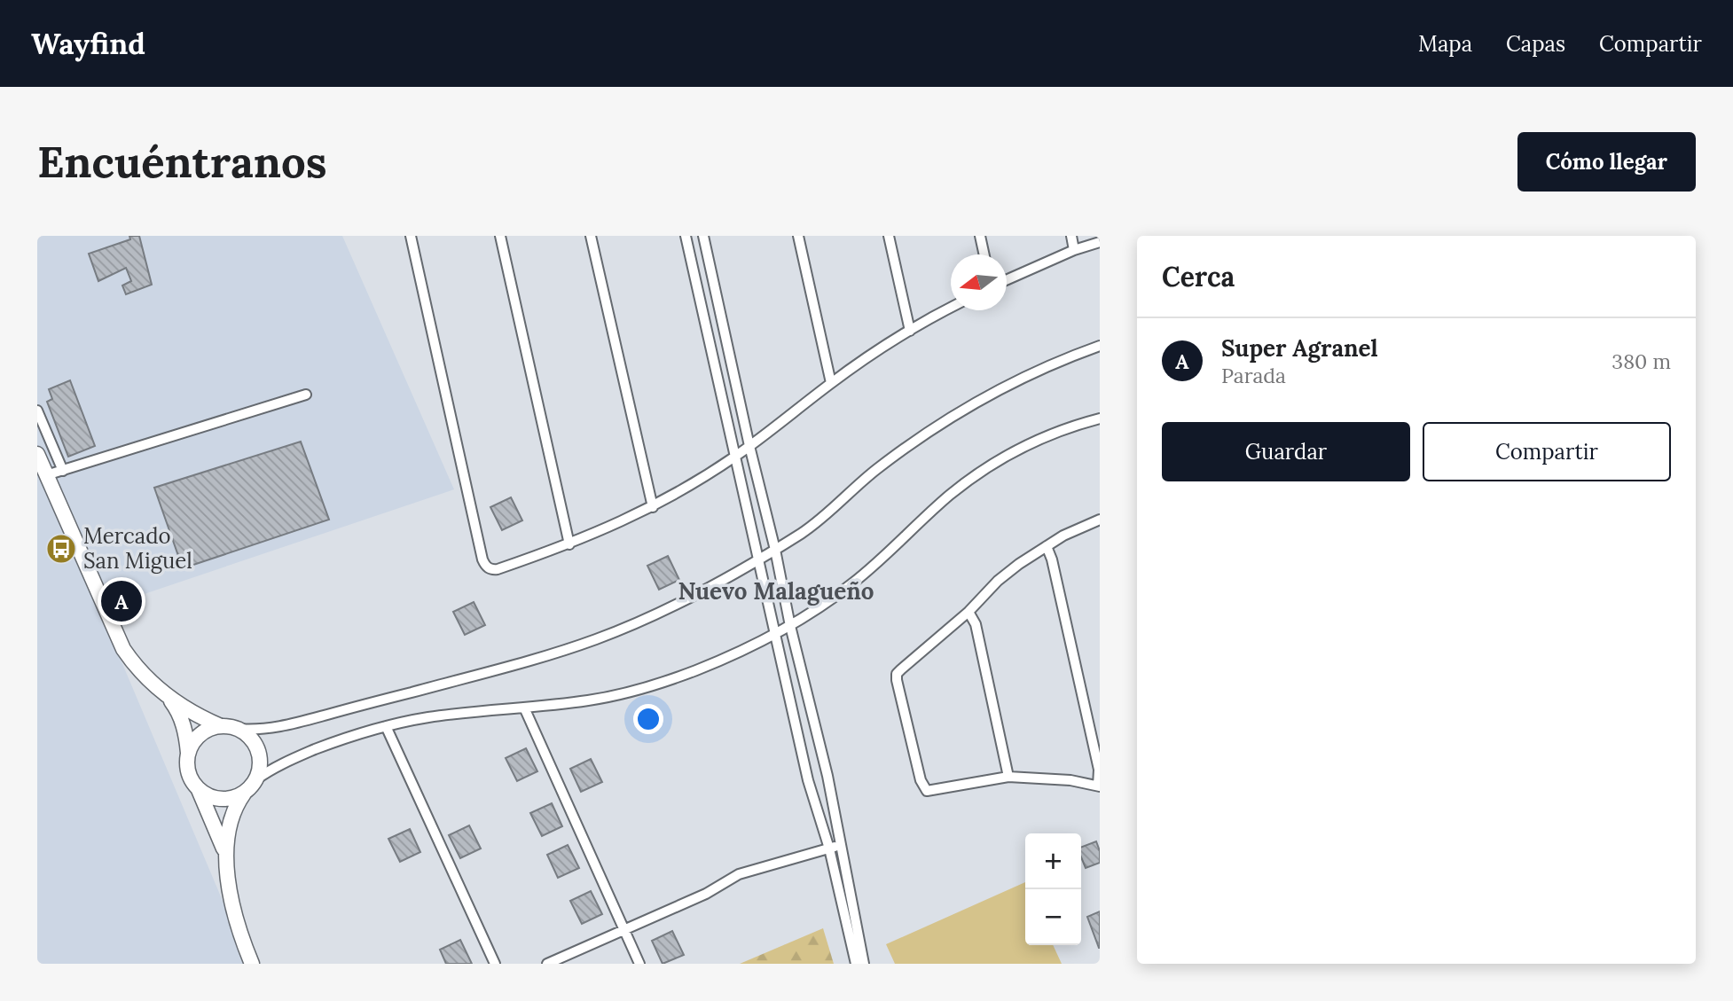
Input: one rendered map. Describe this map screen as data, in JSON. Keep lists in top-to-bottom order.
{
  "districts": ["Nuevo Malagueño"],
  "places": {
    "bus stop": ["Mercado San Miguel"]
  },
  "north": "left",
  "page": {
    "header": "Wayfind",
    "nav": ["Mapa", "Capas", "Compartir"],
    "buttons": [
      "Cómo llegar",
      ["Guardar", "Compartir"]
    ],
    "title": "Encuéntranos",
    "heading": "Cerca",
    "list": [
      {
        "mark": "A",
        "name": "Super Agranel",
        "note": "Parada",
        "value": "380 m"
      }
    ],
    "pins": "A",
    "map_buttons": ["+", "−"]
  }
}
